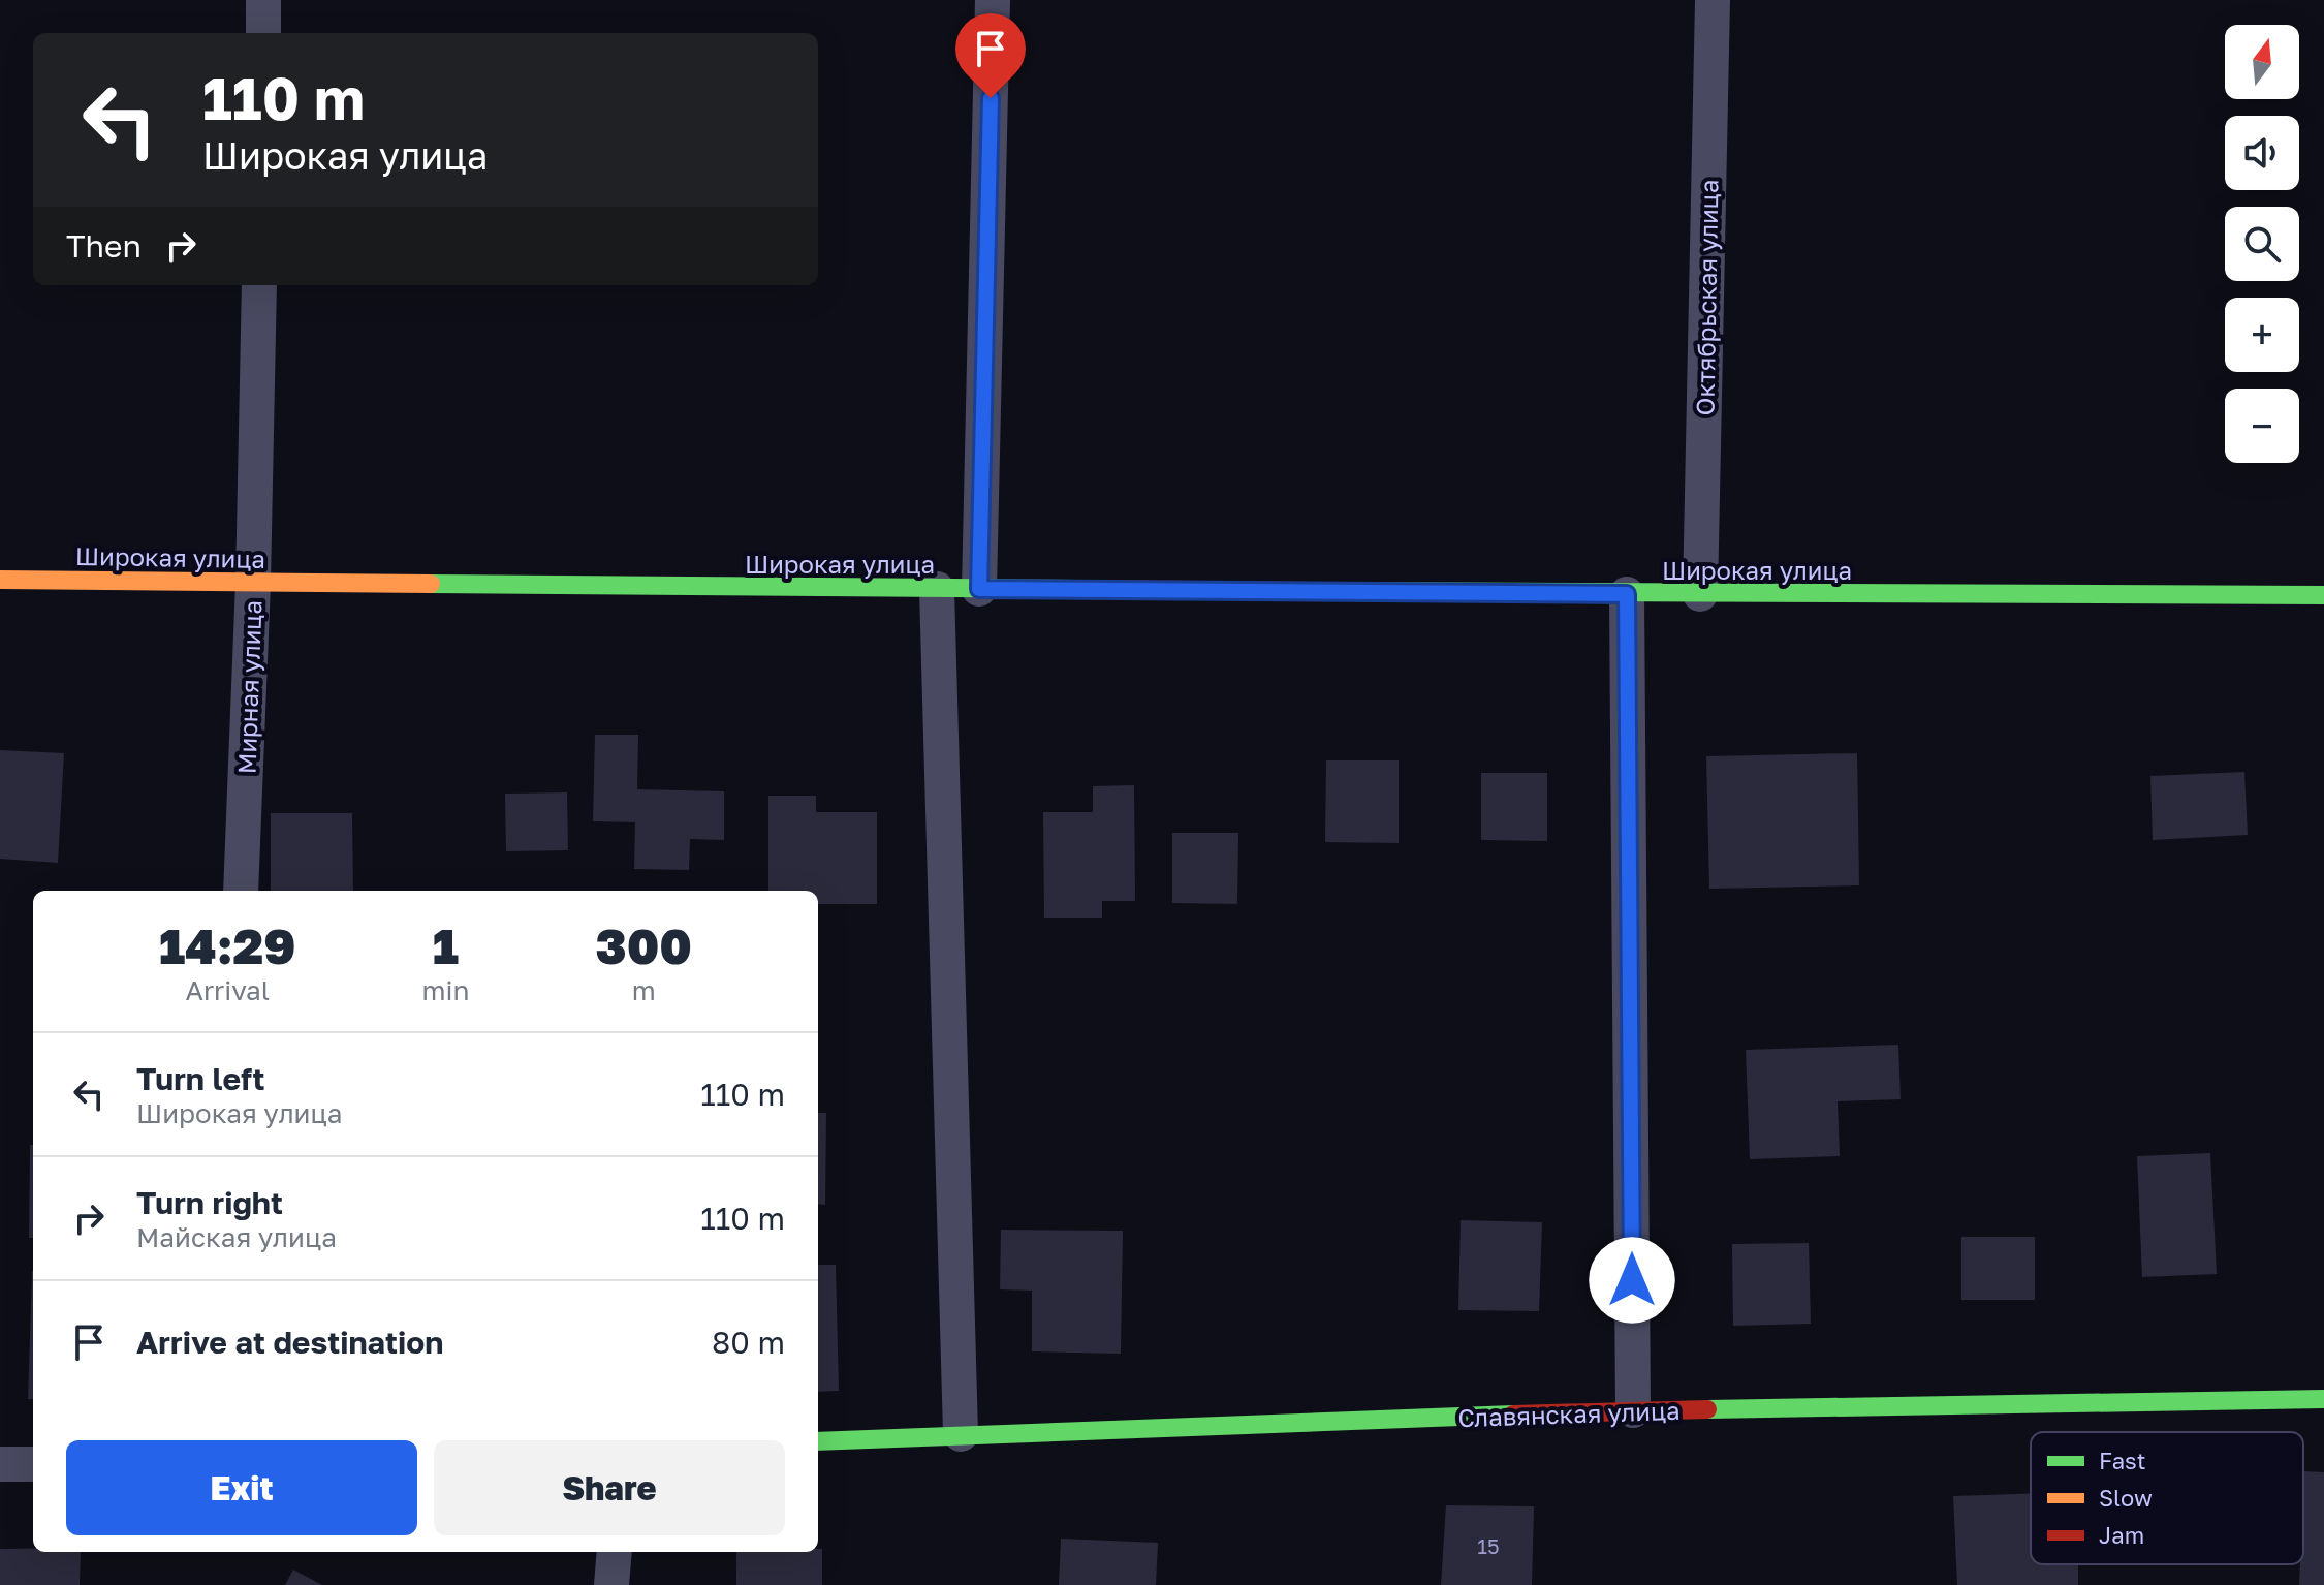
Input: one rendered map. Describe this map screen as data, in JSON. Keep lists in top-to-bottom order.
{
  "streets": {
    "street": [
      "Октябрьская улица",
      "Широкая улица",
      "Мирная улица",
      "Славянская улица"
    ]
  },
  "crossings": [
    ["Октябрьская улица", "Широкая улица"],
    ["Широкая улица", "Мирная улица"]
  ],
  "house_numbers": ["15"],
  "legend": ["Fast", "Slow", "Jam"],
  "north": "top",
  "page": {
    "map_buttons": ["+", "−"],
    "turn": ["110 m", "Широкая улица"],
    "then": "Then",
    "eta": [
      "14:29",
      "Arrival",
      "1",
      "min",
      "300",
      "m"
    ],
    "list": [
      {
        "name": "Turn left",
        "note": "Широкая улица",
        "value": "110 m"
      },
      {
        "name": "Turn right",
        "note": "Майская улица",
        "value": "110 m"
      },
      {
        "name": "Arrive at destination",
        "value": "80 m"
      }
    ],
    "buttons": ["Exit", "Share"]
  }
}
